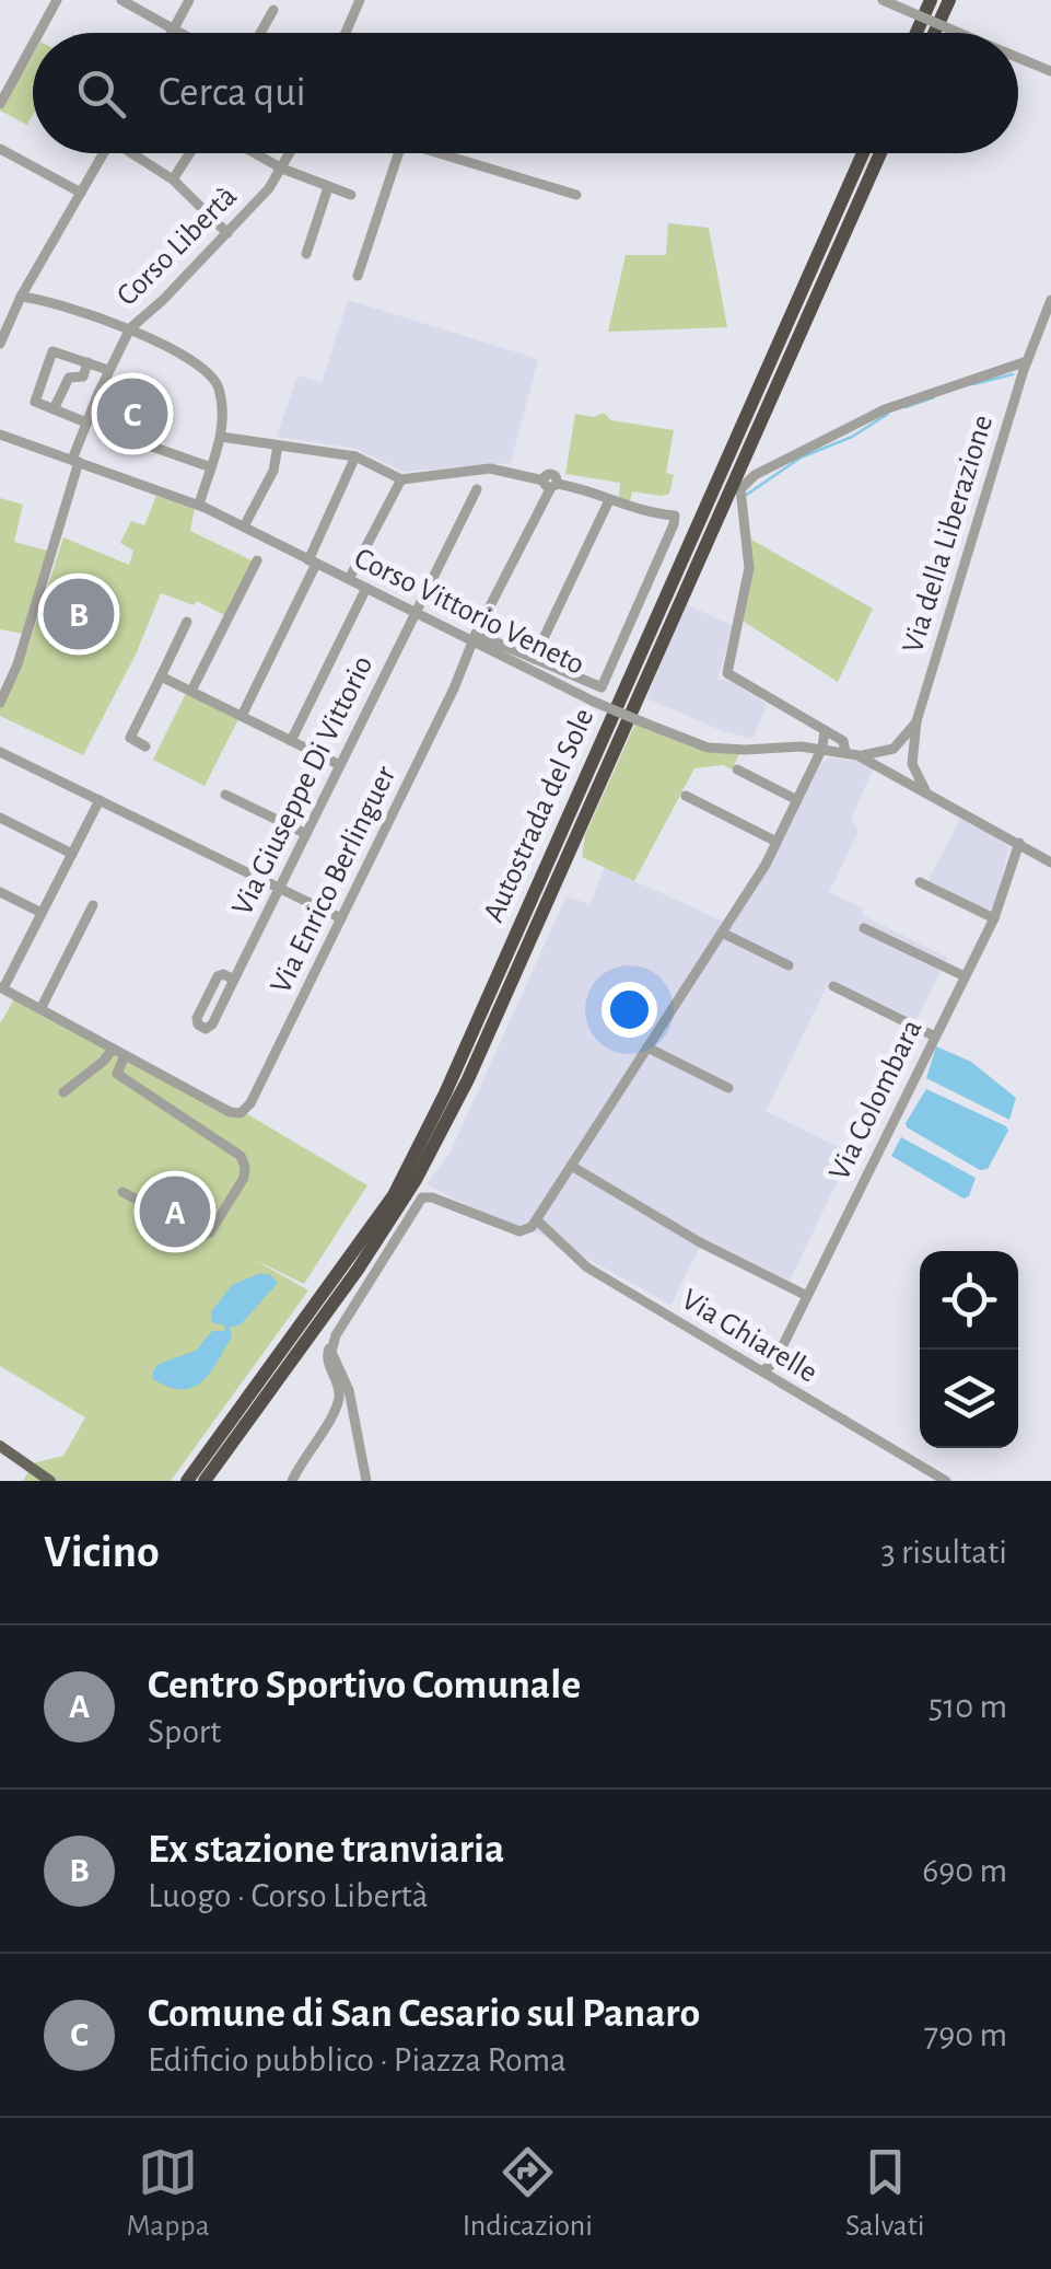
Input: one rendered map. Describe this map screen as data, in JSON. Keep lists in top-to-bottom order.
{
  "streets": {
    "highway": ["Autostrada del Sole"],
    "street": [
      "Corso Libertà",
      "Via della Liberazione",
      "Corso Vittorio Veneto",
      "Via Giuseppe Di Vittorio",
      "Via Enrico Berlinguer",
      "Via Colombara",
      "Via Ghiarelle"
    ]
  },
  "crossings": [
    ["Corso Libertà", "Corso Vittorio Veneto"],
    ["Via della Liberazione", "Corso Vittorio Veneto"],
    ["Corso Vittorio Veneto", "Via Giuseppe Di Vittorio"],
    ["Corso Vittorio Veneto", "Via Enrico Berlinguer"],
    ["Corso Vittorio Veneto", "Via Colombara"],
    ["Via Colombara", "Via Ghiarelle"]
  ],
  "page": {
    "search": "Cerca qui",
    "pins": ["C", "B", "A"],
    "heading": ["Vicino", "3 risultati"],
    "list": [
      {
        "mark": "A",
        "name": "Centro Sportivo Comunale",
        "note": "Sport",
        "value": "510 m"
      },
      {
        "mark": "B",
        "name": "Ex stazione tranviaria",
        "note": "Luogo · Corso Libertà",
        "value": "690 m"
      },
      {
        "mark": "C",
        "name": "Comune di San Cesario sul Panaro",
        "note": "Edificio pubblico · Piazza Roma",
        "value": "790 m"
      }
    ],
    "nav": ["Mappa", "Indicazioni", "Salvati"]
  }
}
